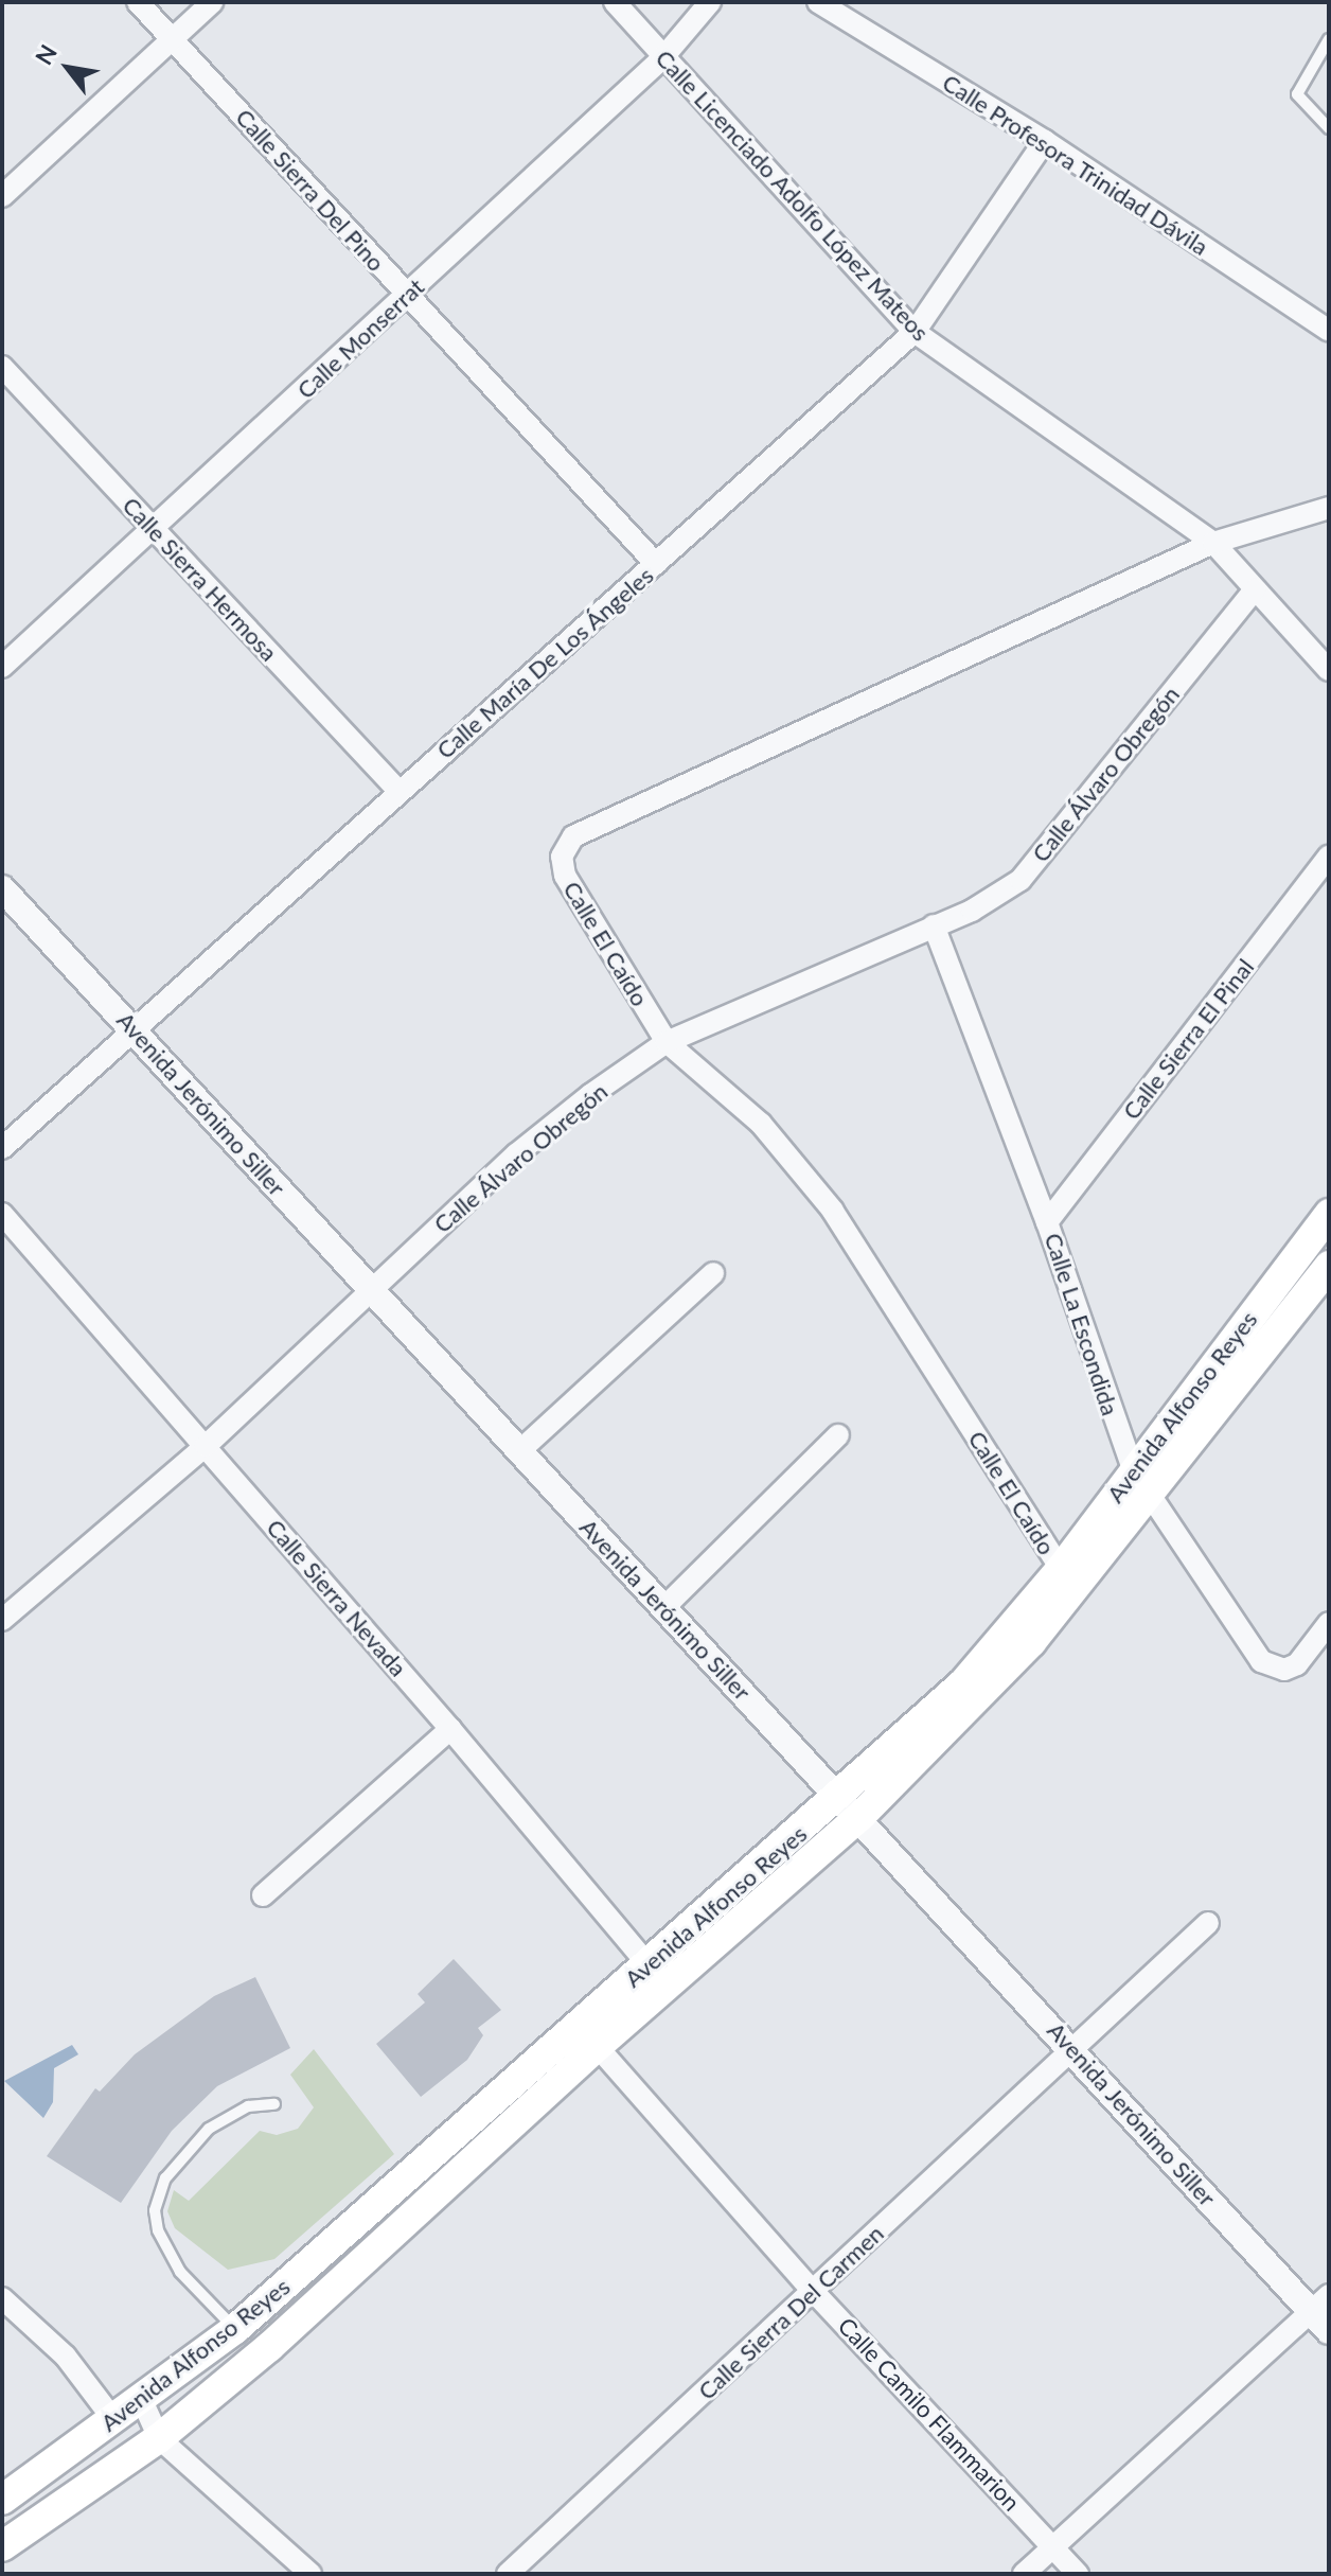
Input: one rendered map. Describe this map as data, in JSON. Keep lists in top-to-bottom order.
{
  "streets": {
    "main road": ["Avenida Alfonso Reyes"],
    "street": [
      "Calle Profesora Trinidad Dávila",
      "Calle Sierra Del Pino",
      "Calle Licenciado Adolfo López Mateos",
      "Calle Monserrat",
      "Calle Sierra Hermosa",
      "Calle María De Los Ángeles",
      "Calle Álvaro Obregón",
      "Calle El Caído",
      "Calle Sierra El Pinal",
      "Avenida Jerónimo Siller",
      "Calle La Escondida",
      "Calle Sierra Nevada",
      "Calle Sierra Del Carmen",
      "Calle Camilo Flammarion"
    ]
  },
  "crossings": [
    ["Calle Profesora Trinidad Dávila", "Calle María De Los Ángeles"],
    ["Calle Sierra Del Pino", "Calle Monserrat"],
    ["Calle Sierra Del Pino", "Calle María De Los Ángeles"],
    ["Calle Licenciado Adolfo López Mateos", "Calle Monserrat"],
    ["Calle Licenciado Adolfo López Mateos", "Calle María De Los Ángeles"],
    ["Calle Licenciado Adolfo López Mateos", "Calle Álvaro Obregón"],
    ["Calle Licenciado Adolfo López Mateos", "Calle El Caído"],
    ["Calle Monserrat", "Calle Sierra Hermosa"],
    ["Calle Sierra Hermosa", "Calle María De Los Ángeles"],
    ["Calle María De Los Ángeles", "Avenida Jerónimo Siller"],
    ["Calle Álvaro Obregón", "Calle El Caído"],
    ["Calle Álvaro Obregón", "Avenida Jerónimo Siller"],
    ["Calle Álvaro Obregón", "Calle La Escondida"],
    ["Calle Álvaro Obregón", "Calle Sierra Nevada"],
    ["Calle El Caído", "Avenida Alfonso Reyes"],
    ["Calle Sierra El Pinal", "Calle La Escondida"],
    ["Avenida Jerónimo Siller", "Avenida Alfonso Reyes"],
    ["Avenida Jerónimo Siller", "Calle Sierra Del Carmen"],
    ["Calle La Escondida", "Avenida Alfonso Reyes"],
    ["Avenida Alfonso Reyes", "Calle Sierra Nevada"],
    ["Avenida Alfonso Reyes", "Calle Camilo Flammarion"],
    ["Calle Sierra Del Carmen", "Calle Camilo Flammarion"]
  ],
  "north": "top left"
}
